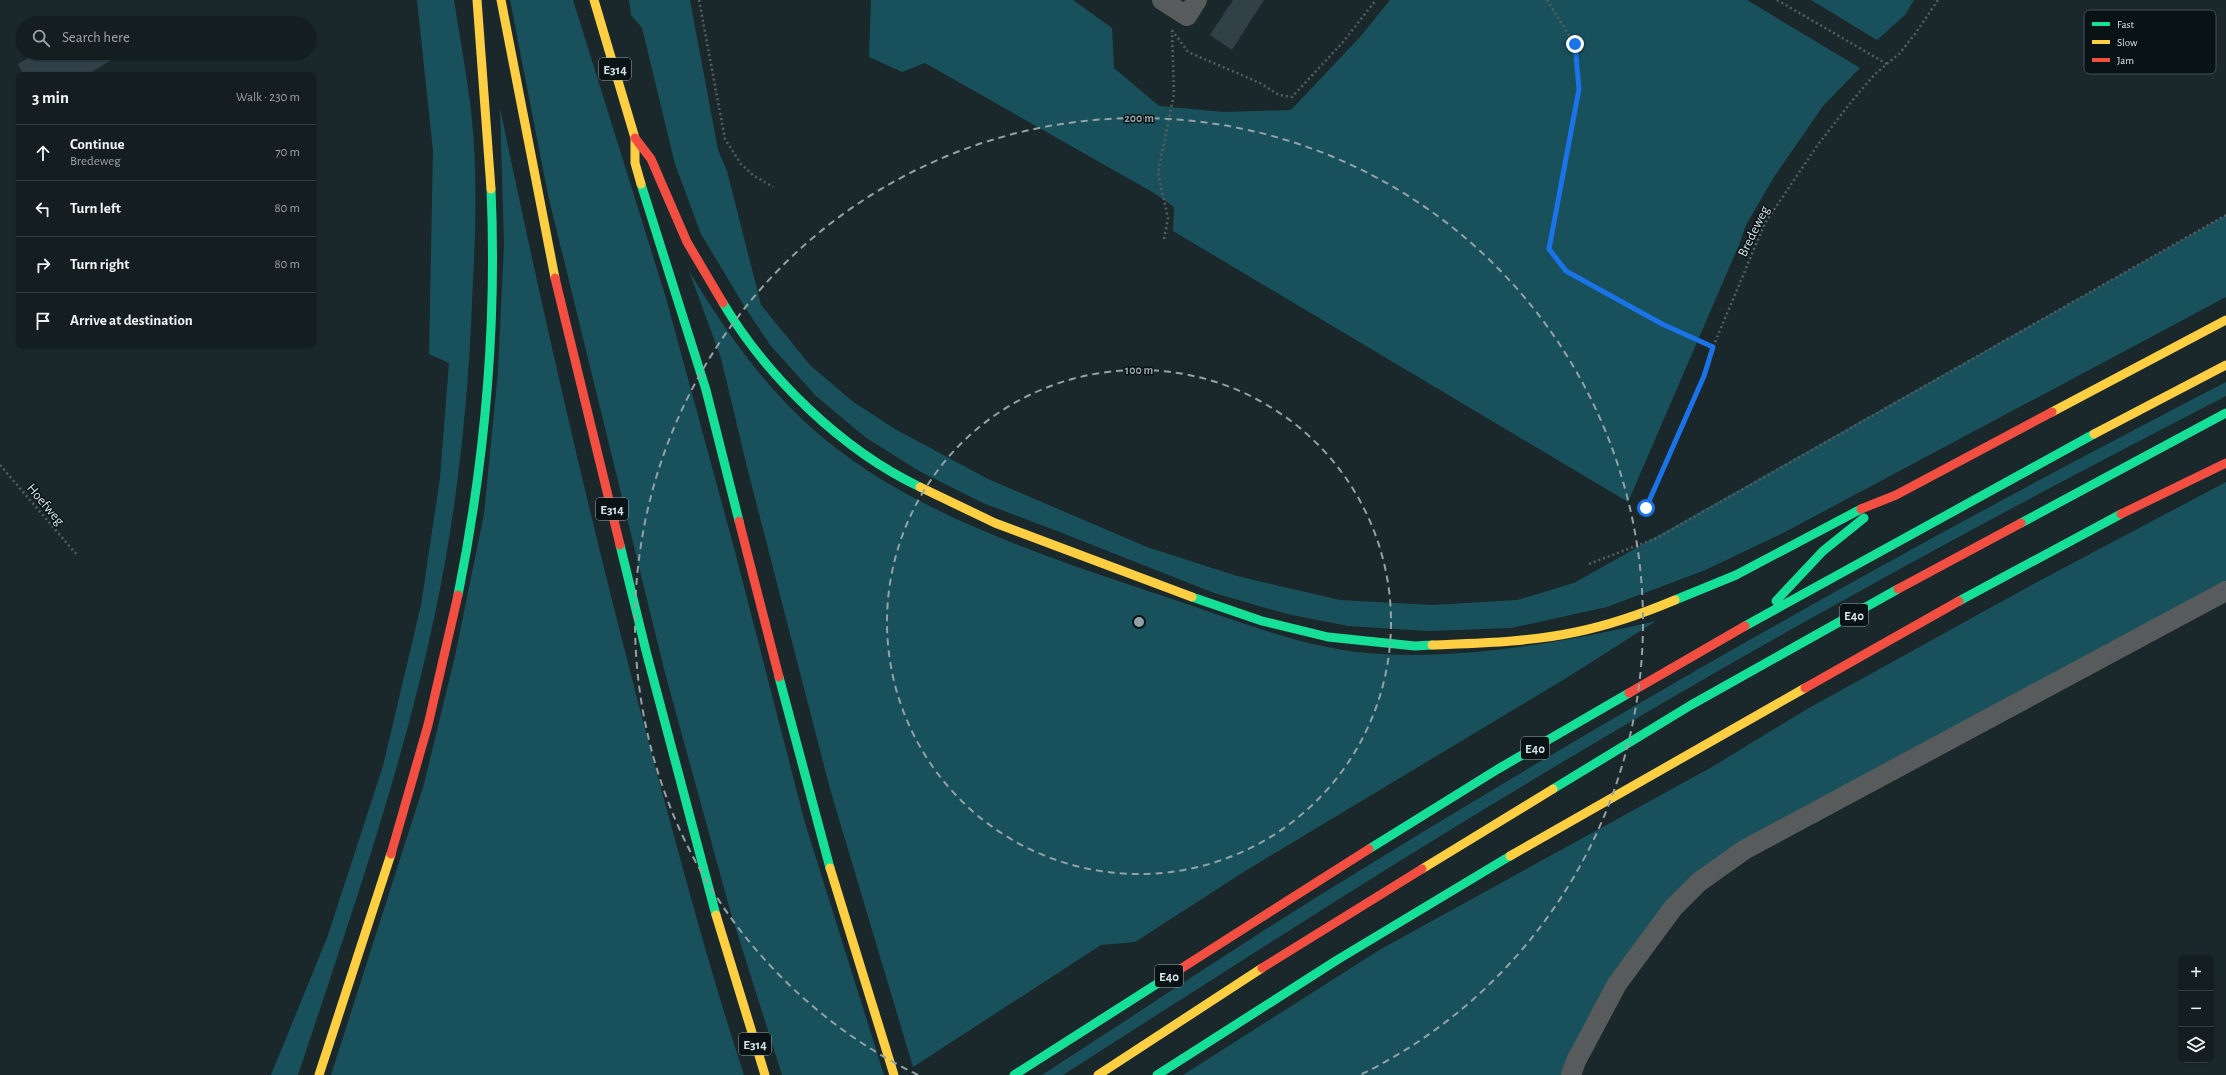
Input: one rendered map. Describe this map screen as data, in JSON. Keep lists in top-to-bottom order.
{
  "streets": {
    "highway": ["E314", "E40"],
    "path": ["Bredeweg", "Hoefweg"]
  },
  "legend": ["Fast", "Slow", "Jam"],
  "page": {
    "search": "Search here",
    "heading": ["3 min", "Walk · 230 m"],
    "list": [
      ["Continue", "Bredeweg", "70 m"],
      ["Turn left", "80 m"],
      ["Turn right", "80 m"],
      "Arrive at destination"
    ],
    "map_buttons": ["+", "−"]
  },
  "rings": ["200 m", "100 m"]
}
